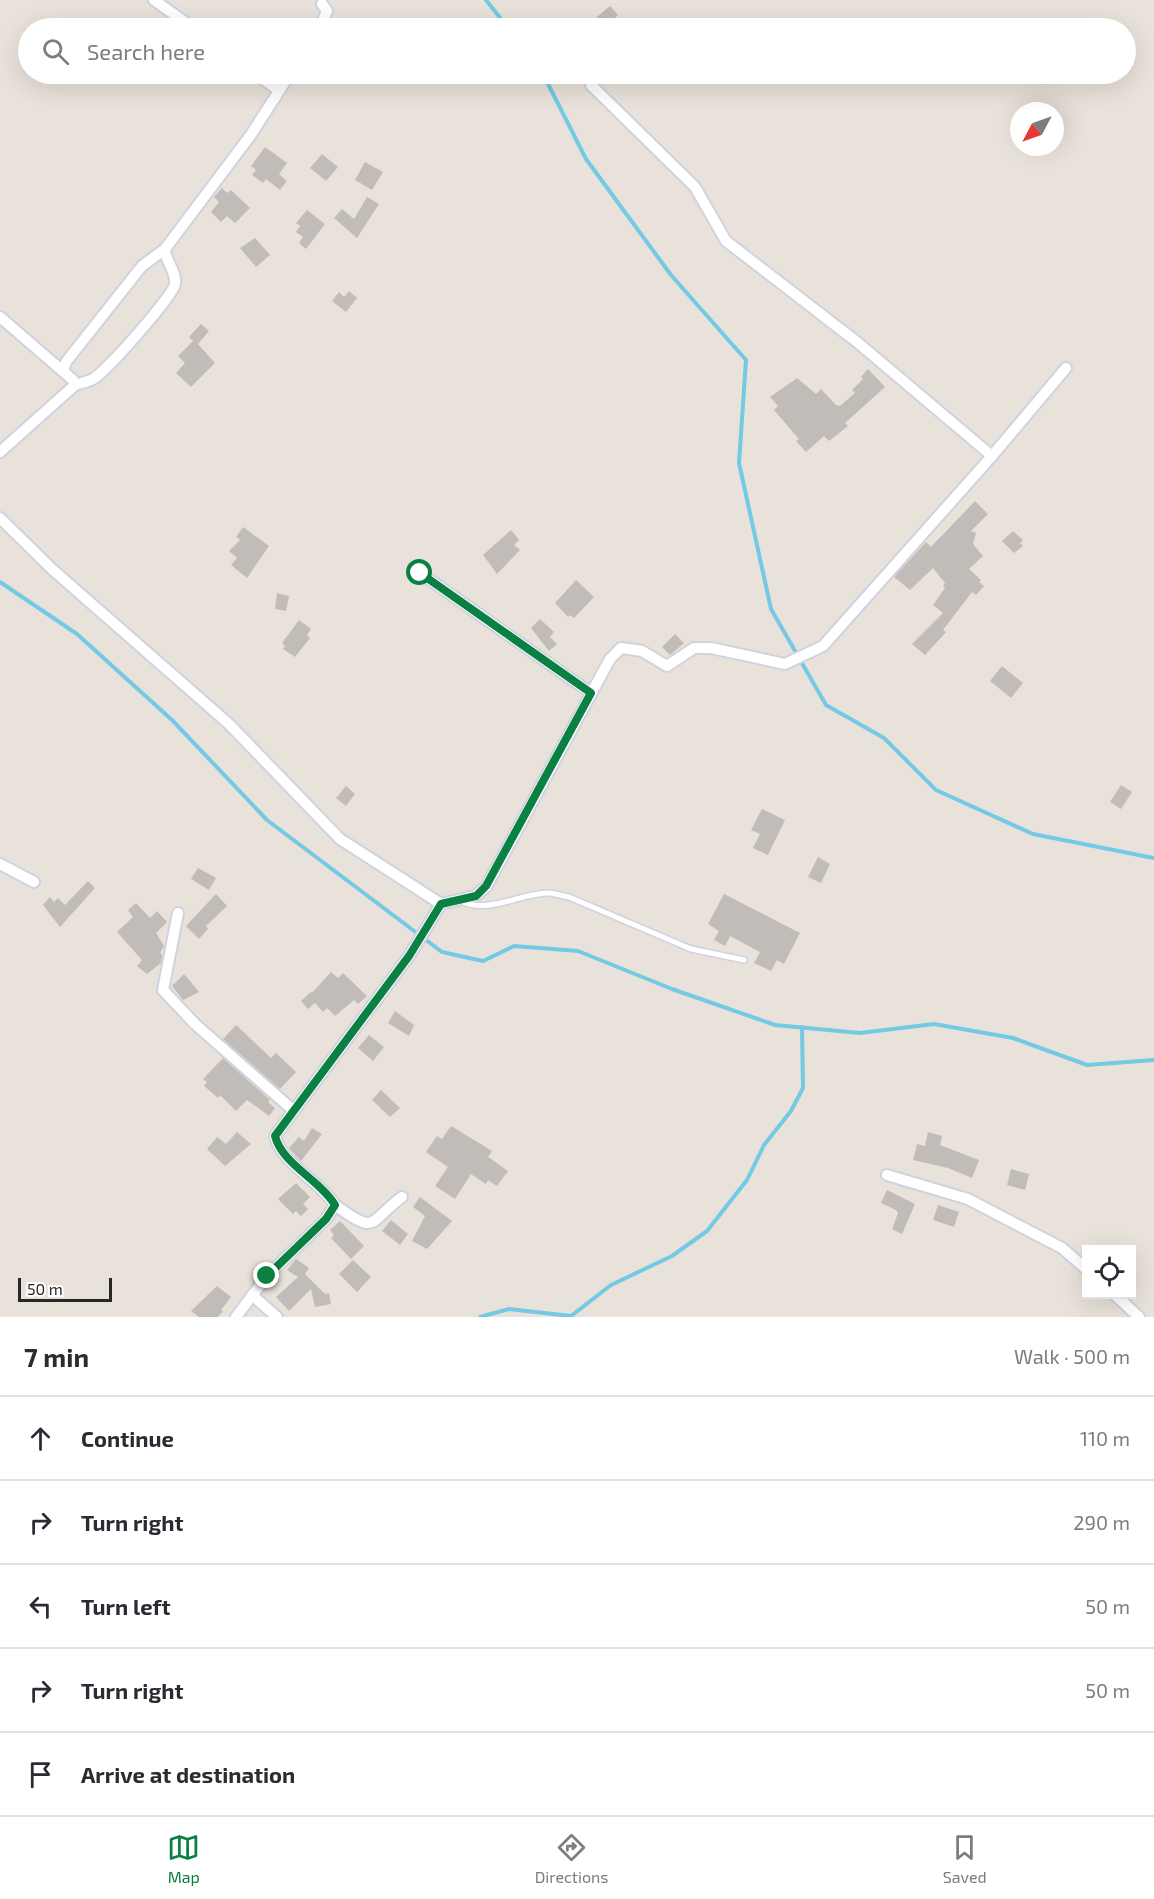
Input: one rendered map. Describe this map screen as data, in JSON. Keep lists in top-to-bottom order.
{
  "scale_bar": "50 m",
  "north": "bottom left",
  "page": {
    "search": "Search here",
    "scale": "50 m",
    "heading": ["7 min", "Walk · 500 m"],
    "list": [
      ["Continue", "110 m"],
      ["Turn right", "290 m"],
      ["Turn left", "50 m"],
      ["Turn right", "50 m"],
      "Arrive at destination"
    ],
    "nav": ["Map", "Directions", "Saved"]
  }
}
